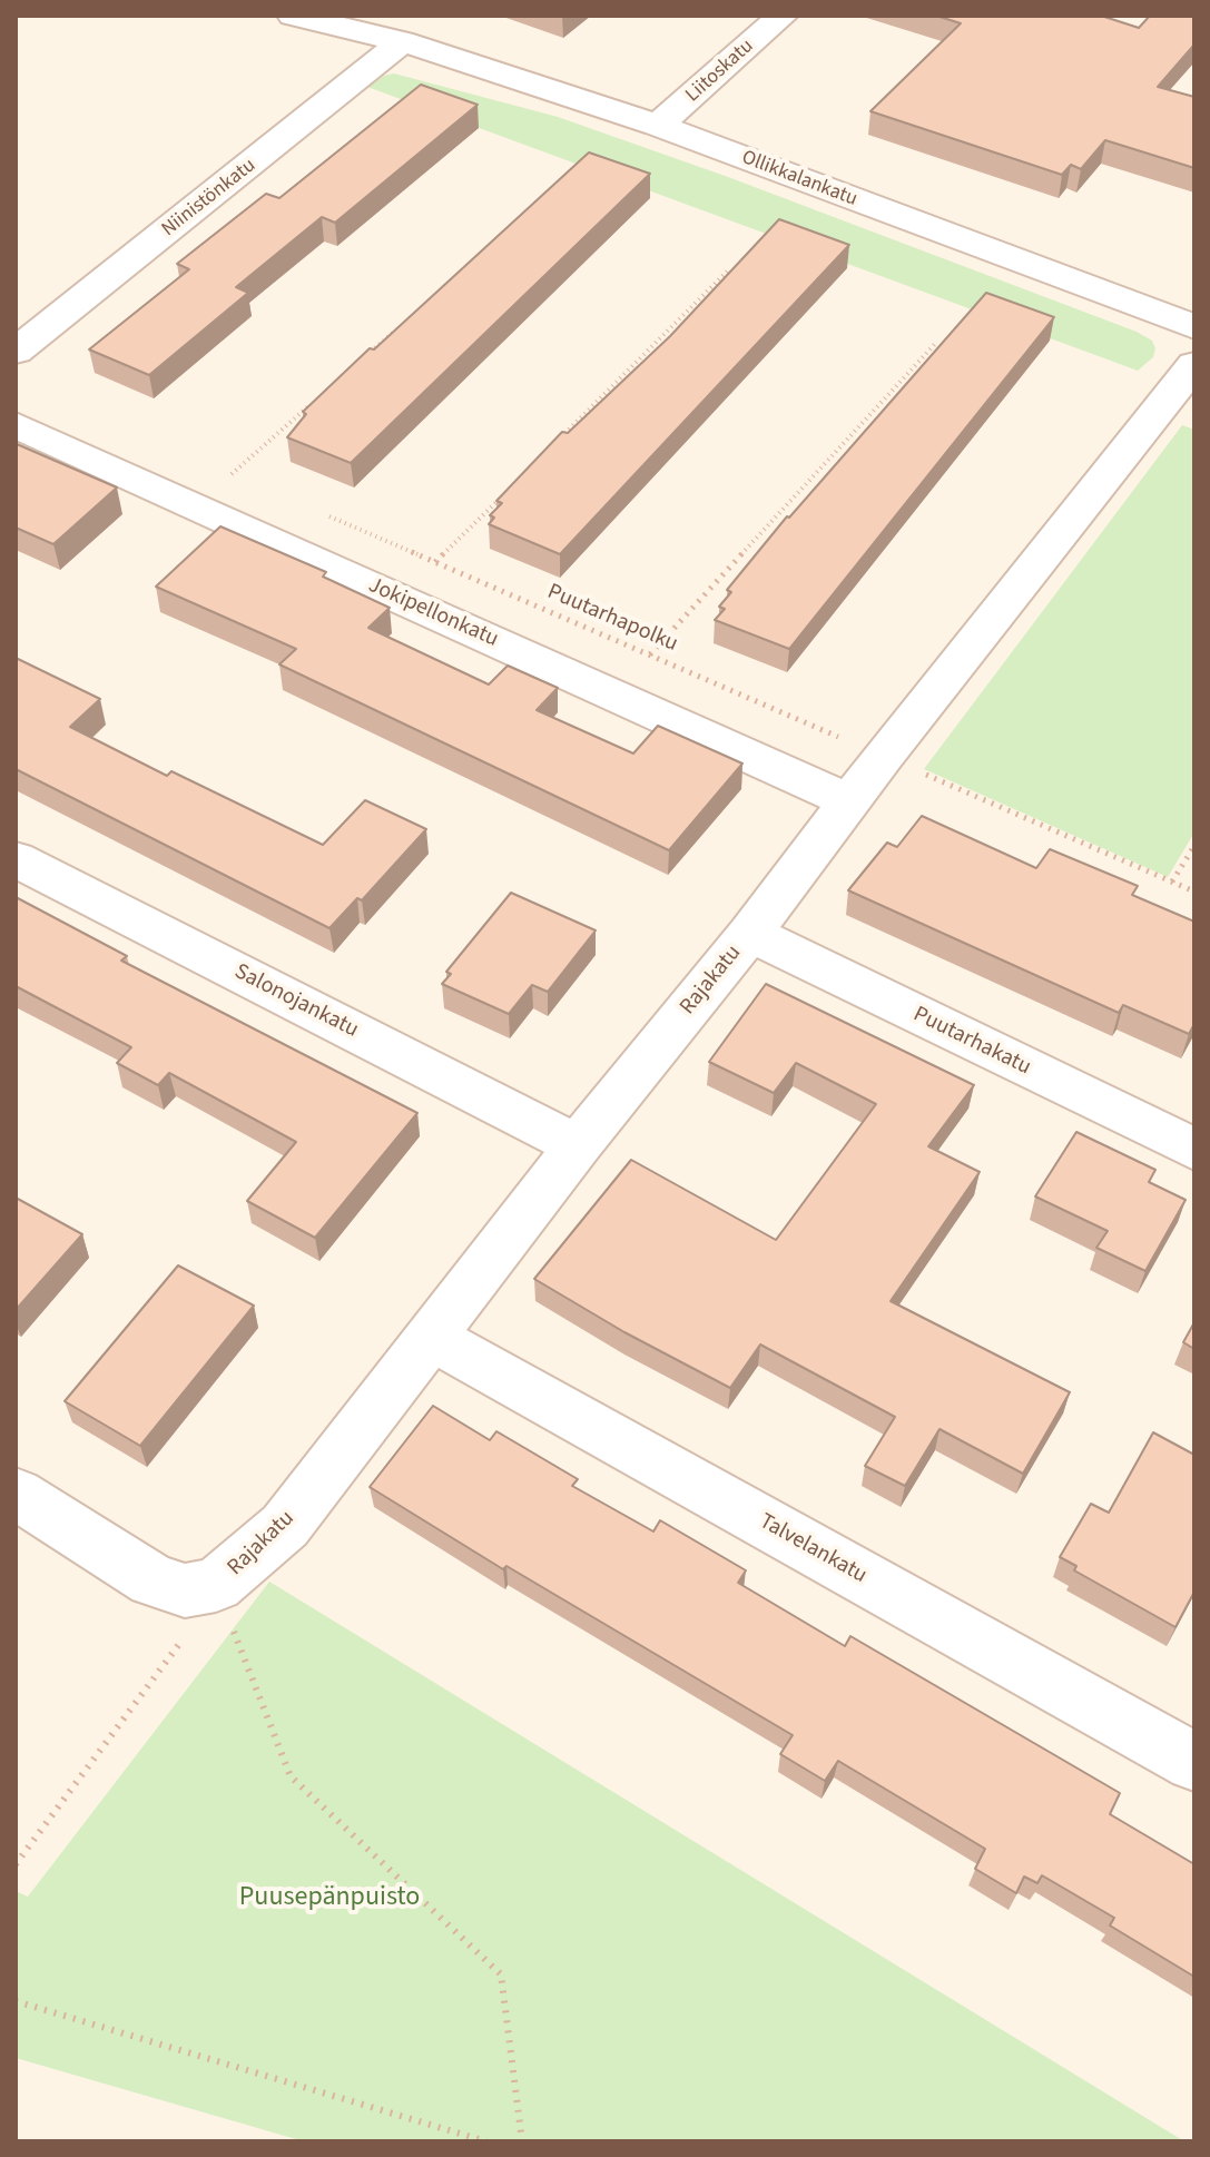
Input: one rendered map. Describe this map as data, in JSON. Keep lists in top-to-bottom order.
{
  "streets": {
    "street": [
      "Liitoskatu",
      "Ollikkalankatu",
      "Niinistönkatu",
      "Jokipellonkatu",
      "Rajakatu",
      "Salonojankatu",
      "Puutarhakatu",
      "Talvelankatu"
    ],
    "path": ["Puutarhapolku"]
  },
  "crossings": [
    ["Liitoskatu", "Ollikkalankatu"],
    ["Ollikkalankatu", "Niinistönkatu"],
    ["Jokipellonkatu", "Rajakatu"],
    ["Puutarhapolku", "Rajakatu"],
    ["Rajakatu", "Salonojankatu"],
    ["Rajakatu", "Puutarhakatu"],
    ["Rajakatu", "Talvelankatu"]
  ],
  "parks": ["Puusepänpuisto"]
}
